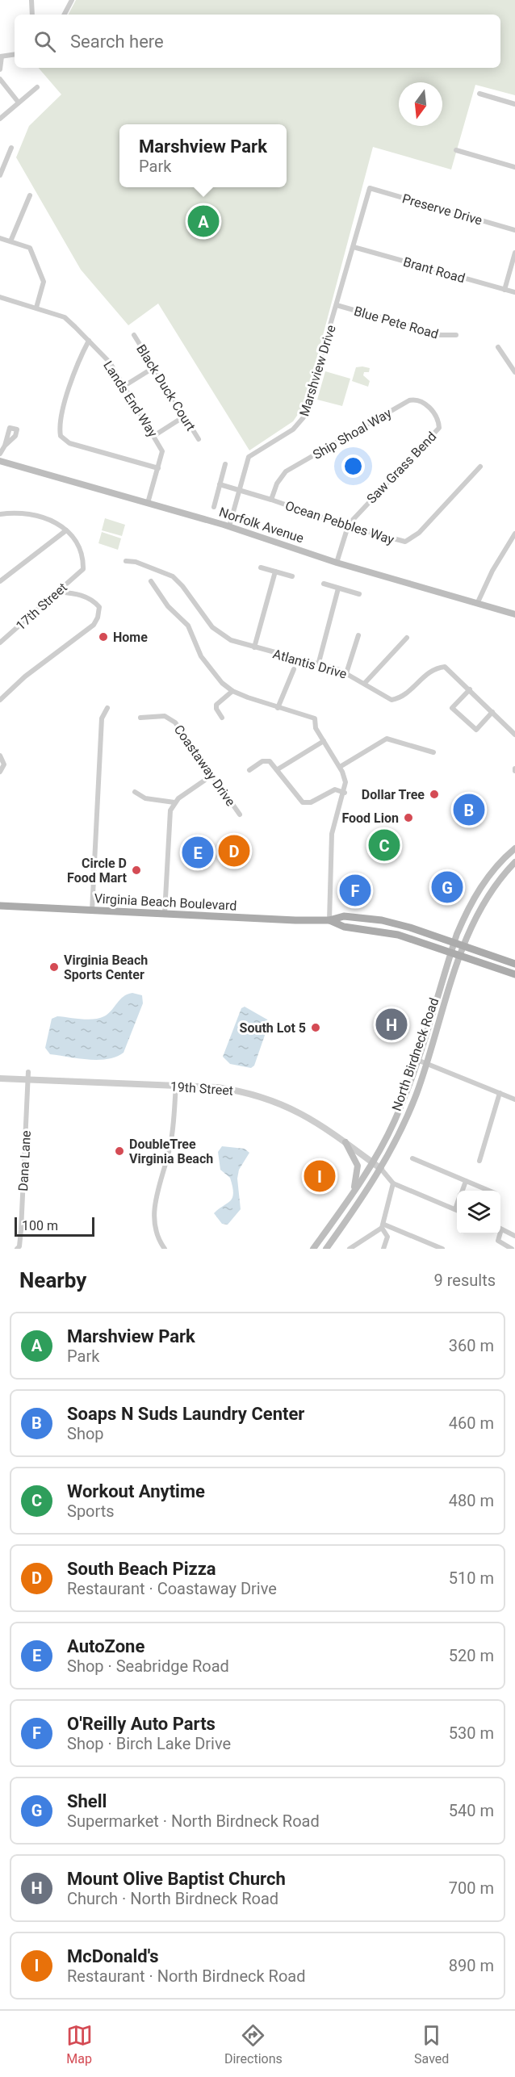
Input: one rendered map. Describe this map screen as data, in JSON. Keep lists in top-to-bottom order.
{
  "streets": {
    "main road": ["Norfolk Avenue", "Virginia Beach Boulevard", "North Birdneck Road"],
    "street": [
      "Preserve Drive",
      "Brant Road",
      "Blue Pete Road",
      "Marshview Drive",
      "Black Duck Court",
      "Lands End Way",
      "Ship Shoal Way",
      "Saw Grass Bend",
      "Ocean Pebbles Way",
      "17th Street",
      "Atlantis Drive",
      "Coastaway Drive",
      "19th Street",
      "Dana Lane"
    ]
  },
  "crossings": [
    ["Preserve Drive", "Marshview Drive"],
    ["Brant Road", "Marshview Drive"],
    ["Blue Pete Road", "Marshview Drive"],
    ["Marshview Drive", "Ocean Pebbles Way"],
    ["Marshview Drive", "Norfolk Avenue"],
    ["Lands End Way", "Norfolk Avenue"],
    ["Ship Shoal Way", "Saw Grass Bend"],
    ["Ship Shoal Way", "Ocean Pebbles Way"],
    ["Saw Grass Bend", "Ocean Pebbles Way"],
    ["Saw Grass Bend", "Norfolk Avenue"],
    ["Virginia Beach Boulevard", "North Birdneck Road"],
    ["North Birdneck Road", "19th Street"],
    ["19th Street", "Dana Lane"]
  ],
  "places": [
    "Home",
    "Dollar Tree",
    "Food Lion",
    "Circle D Food Mart",
    "Virginia Beach Sports Center",
    "South Lot 5",
    "DoubleTree Virginia Beach"
  ],
  "scale_bar": "100 m",
  "north": "bottom",
  "page": {
    "search": "Search here",
    "popup": ["Marshview Park", "Park"],
    "pins": [
      "A",
      "B",
      "C",
      "D",
      "E",
      "G",
      "F",
      "H",
      "I"
    ],
    "scale": "100 m",
    "heading": ["Nearby", "9 results"],
    "list": [
      {
        "mark": "A",
        "name": "Marshview Park",
        "note": "Park",
        "value": "360 m"
      },
      {
        "mark": "B",
        "name": "Soaps N Suds Laundry Center",
        "note": "Shop",
        "value": "460 m"
      },
      {
        "mark": "C",
        "name": "Workout Anytime",
        "note": "Sports",
        "value": "480 m"
      },
      {
        "mark": "D",
        "name": "South Beach Pizza",
        "note": "Restaurant · Coastaway Drive",
        "value": "510 m"
      },
      {
        "mark": "E",
        "name": "AutoZone",
        "note": "Shop · Seabridge Road",
        "value": "520 m"
      },
      {
        "mark": "F",
        "name": "O'Reilly Auto Parts",
        "note": "Shop · Birch Lake Drive",
        "value": "530 m"
      },
      {
        "mark": "G",
        "name": "Shell",
        "note": "Supermarket · North Birdneck Road",
        "value": "540 m"
      },
      {
        "mark": "H",
        "name": "Mount Olive Baptist Church",
        "note": "Church · North Birdneck Road",
        "value": "700 m"
      },
      {
        "mark": "I",
        "name": "McDonald's",
        "note": "Restaurant · North Birdneck Road",
        "value": "890 m"
      }
    ],
    "nav": ["Map", "Directions", "Saved"]
  }
}
